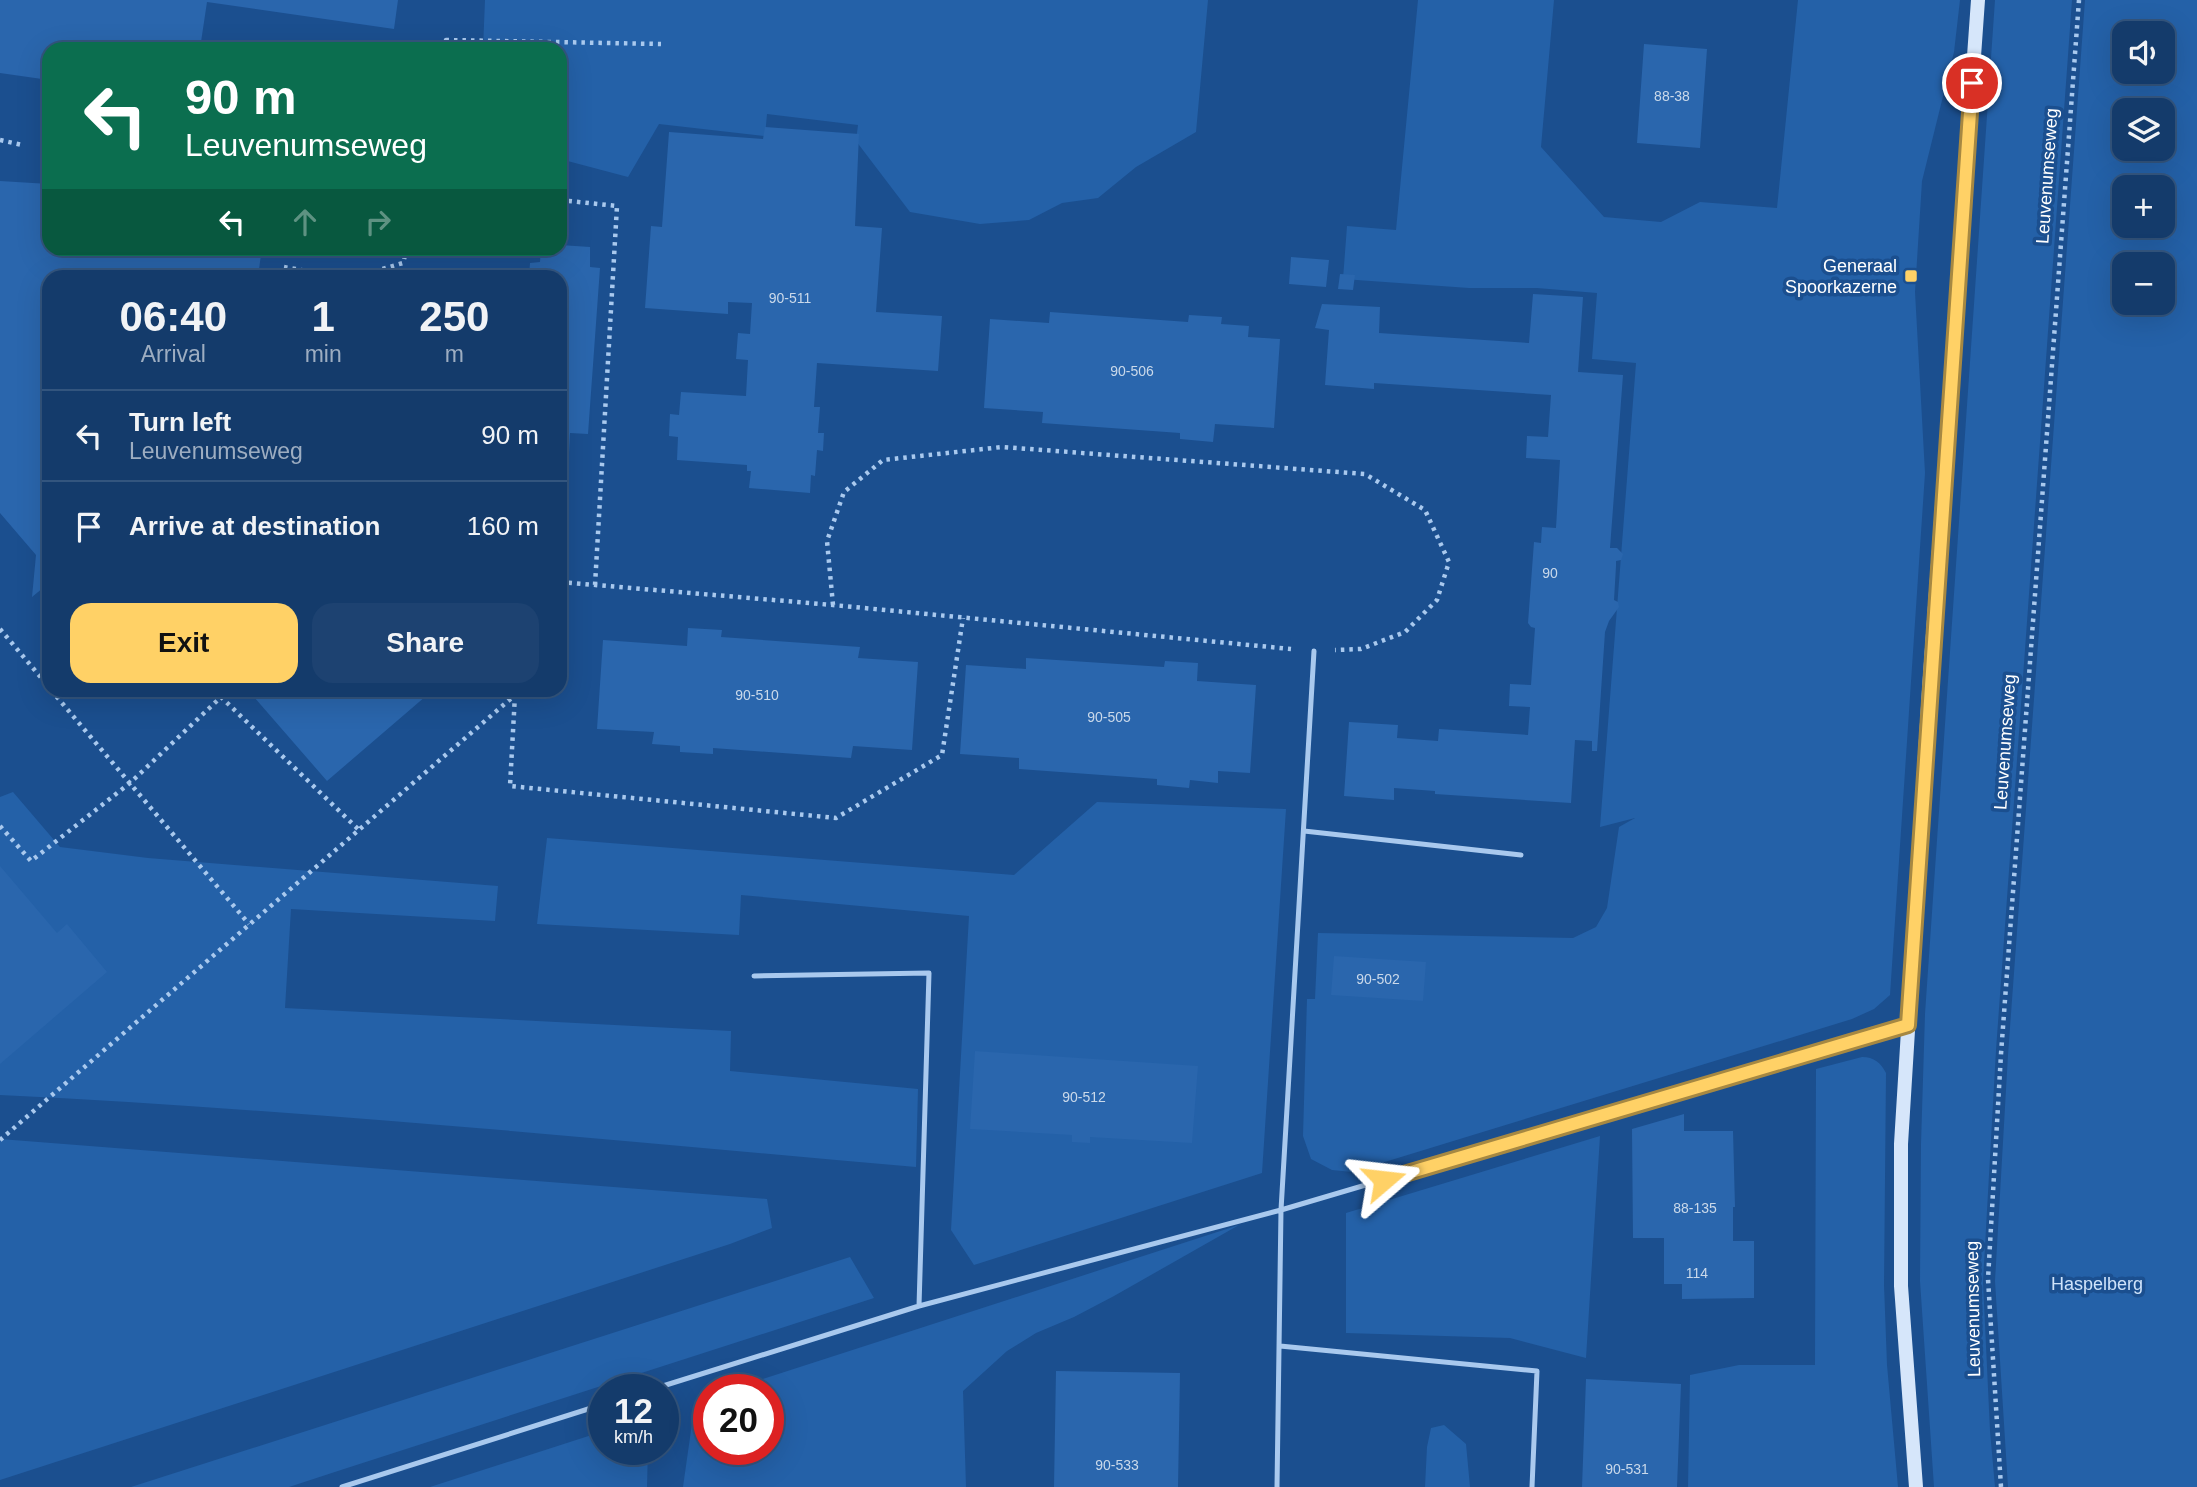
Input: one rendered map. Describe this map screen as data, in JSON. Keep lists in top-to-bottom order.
{
  "streets": {
    "path": ["Leuvenumseweg"]
  },
  "parks": ["Haspelberg"],
  "places": {
    "transit": ["Generaal Spoorkazerne"]
  },
  "house_numbers": [
    "88-38",
    "90-511",
    "90-506",
    "90",
    "90-510",
    "90-505",
    "90-502",
    "90-512",
    "88-135",
    "114",
    "90-533",
    "90-531"
  ],
  "page": {
    "map_buttons": ["+", "−"],
    "turn": ["90 m", "Leuvenumseweg"],
    "eta": [
      "06:40",
      "Arrival",
      "1",
      "min",
      "250",
      "m"
    ],
    "list": [
      {
        "name": "Turn left",
        "note": "Leuvenumseweg",
        "value": "90 m"
      },
      {
        "name": "Arrive at destination",
        "value": "160 m"
      }
    ],
    "buttons": ["Exit", "Share"],
    "speed": "12 km/h",
    "limit": "20"
  }
}
